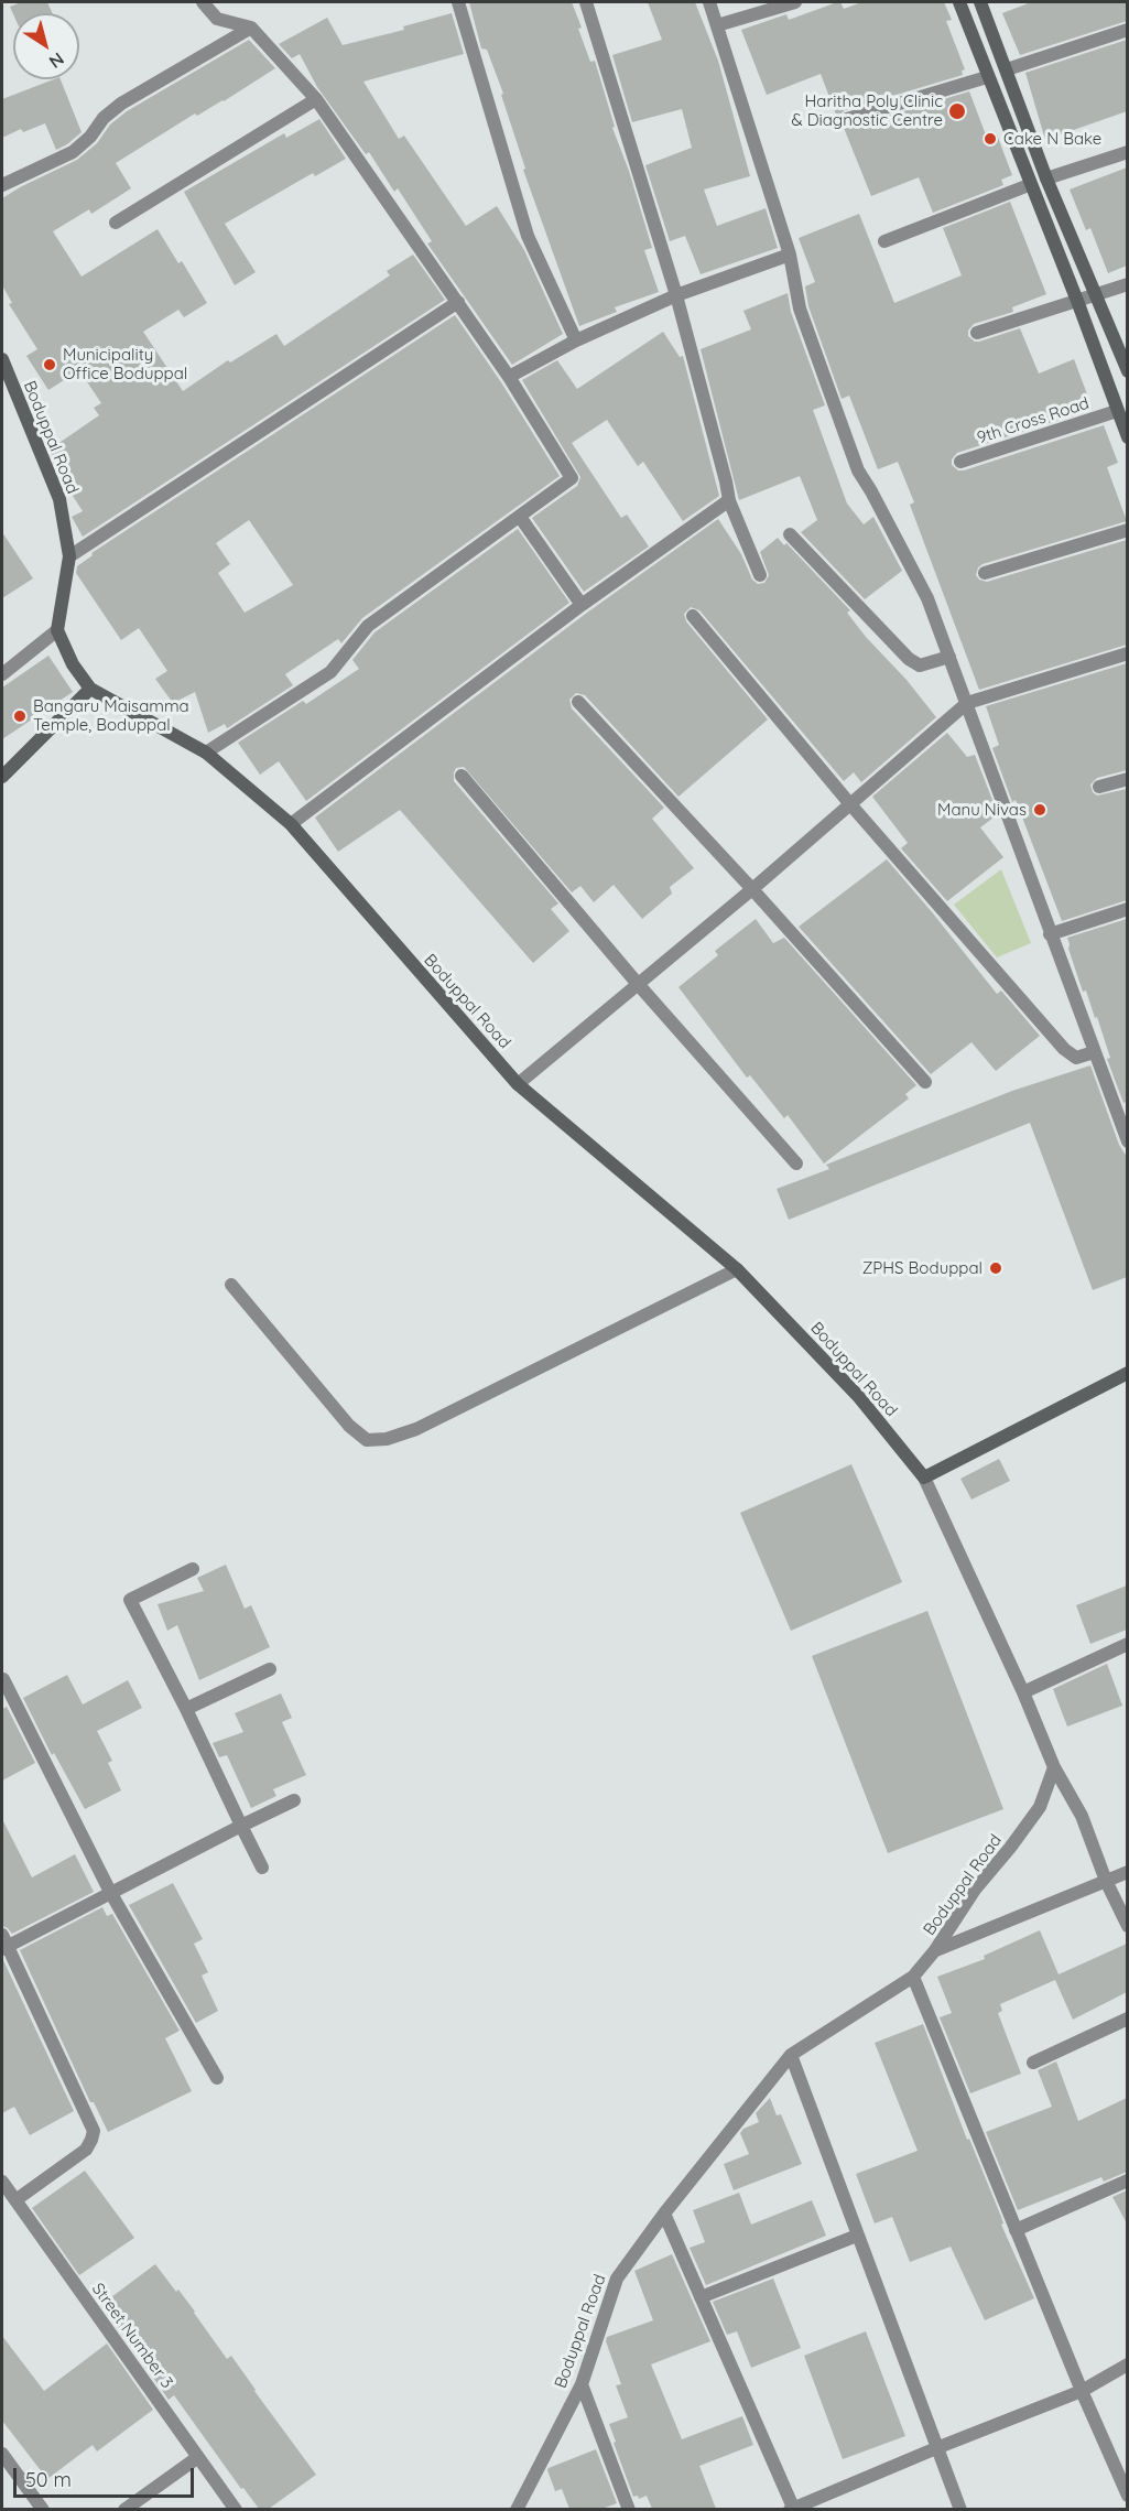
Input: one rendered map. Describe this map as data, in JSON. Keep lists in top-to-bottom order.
{
  "streets": {
    "street": ["9th Cross Road", "Boduppal Road", "Street Number 3"]
  },
  "places": [
    "Haritha Poly Clinic & Diagnostic Centre",
    "Cake N Bake",
    "Municipality Office Boduppal",
    "Bangaru Maisamma Temple, Boduppal",
    "Manu Nivas",
    "ZPHS Boduppal"
  ],
  "scale_bar": "50 m",
  "north": "bottom right"
}
